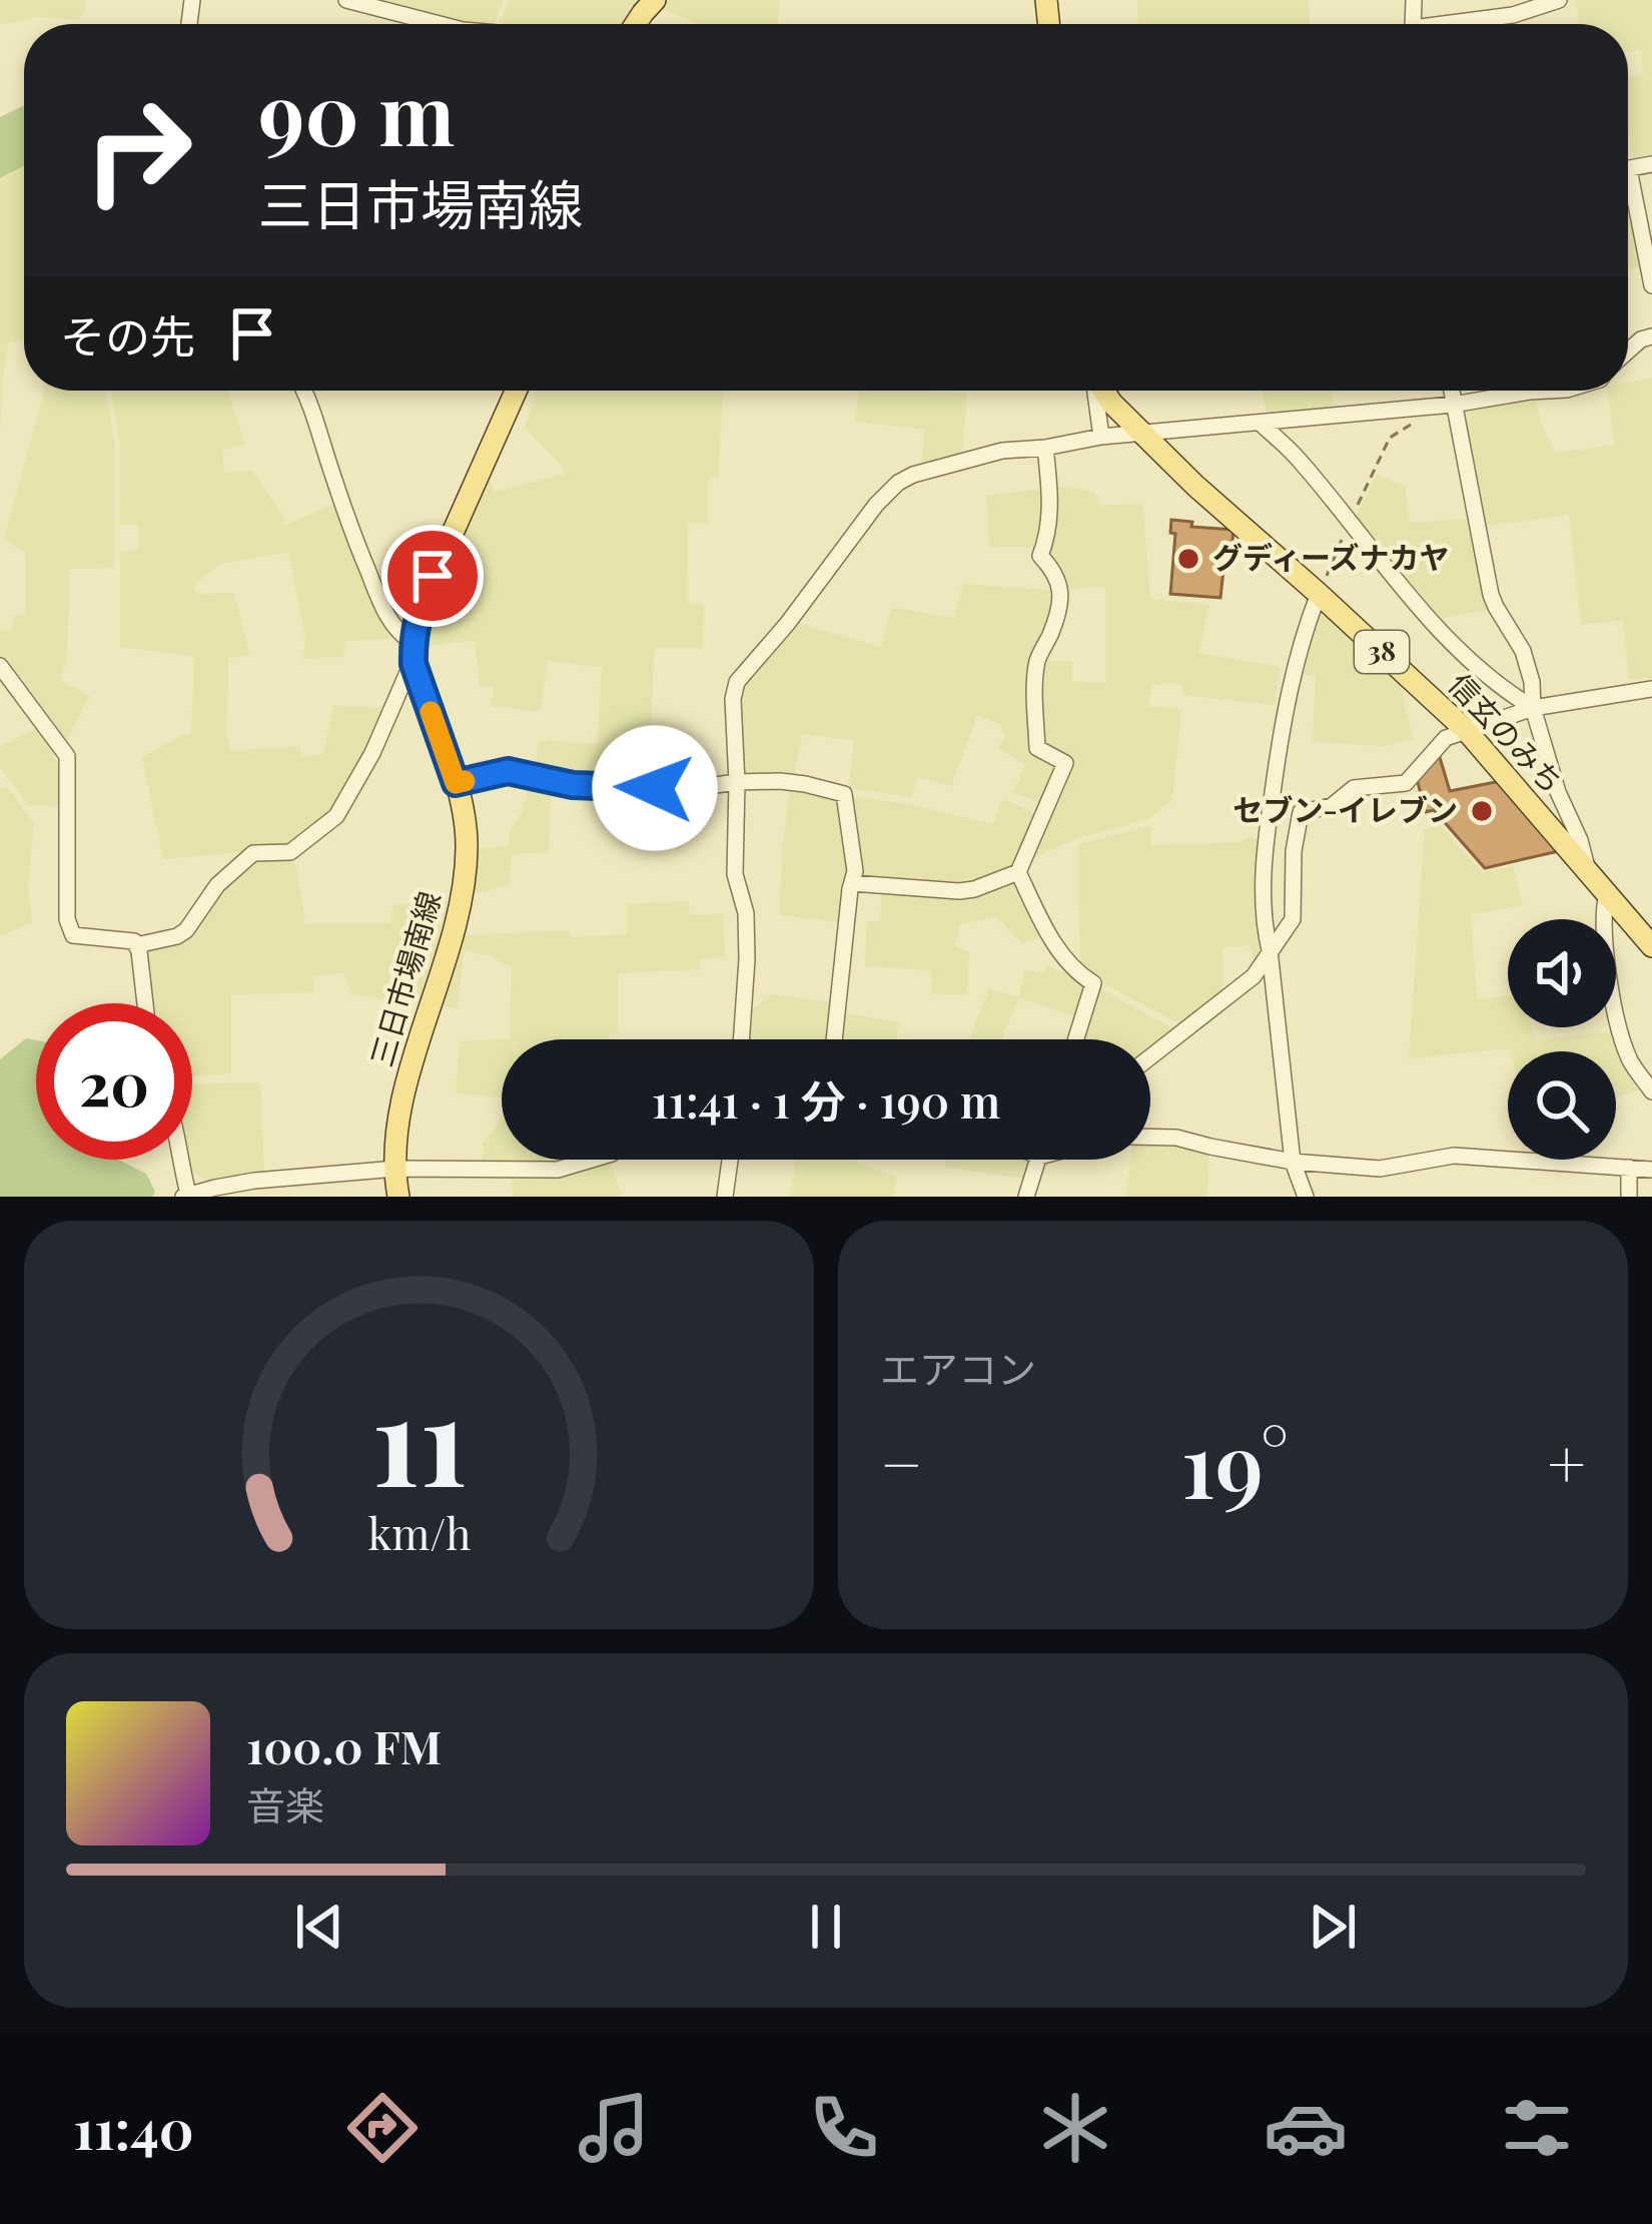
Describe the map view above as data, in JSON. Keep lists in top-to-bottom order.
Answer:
{
  "streets": {
    "main road": ["38", "信玄のみち", "三日市場南線"]
  },
  "places": ["グディーズナカヤ", "セブン-イレブン"],
  "page": {
    "turn": ["90 m", "三日市場南線"],
    "then": "その先",
    "limit": "20",
    "trip": "11:41 · 1 分 · 190 m",
    "tile": "エアコン",
    "heat": ["−", "19°", "+"],
    "song": ["100.0 FM", "音楽"],
    "tabs": "11:40",
    "gauge": ["11", "km/h"]
  }
}
